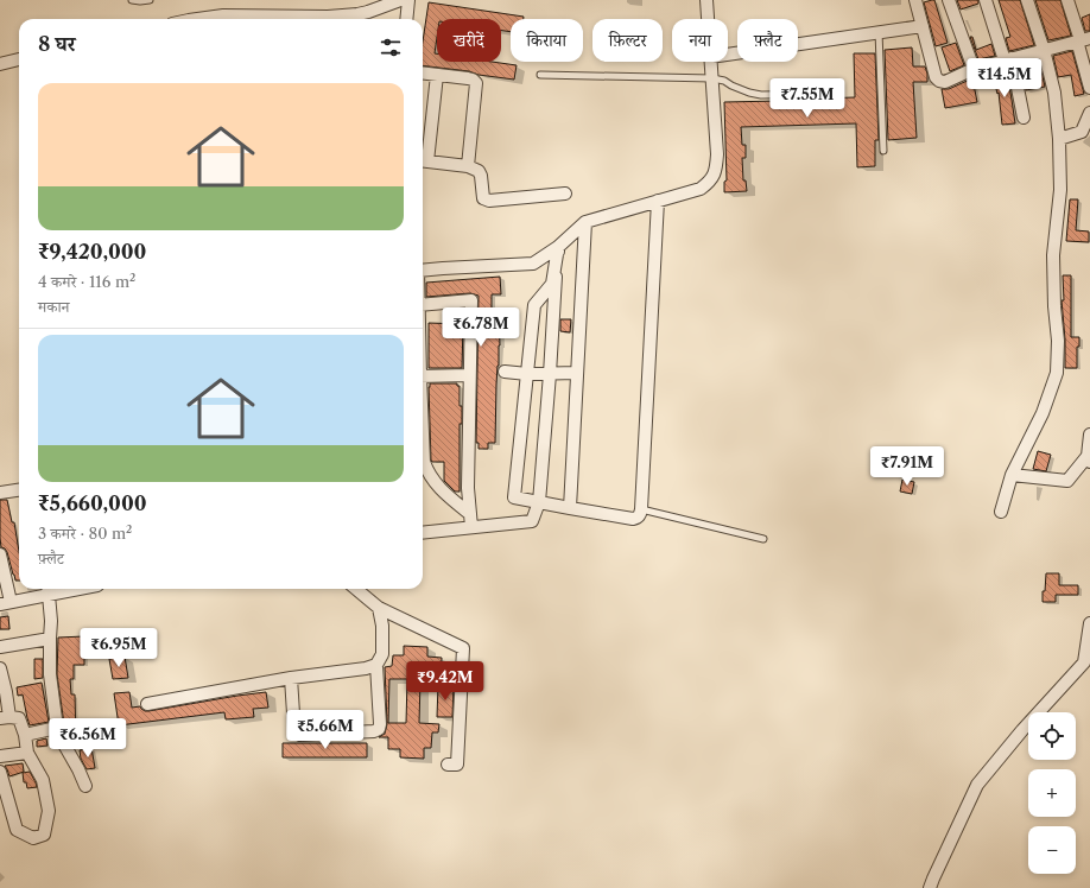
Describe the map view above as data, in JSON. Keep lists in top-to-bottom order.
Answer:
{
  "page": {
    "chip": [
      "खरीदें",
      "किराया",
      "फ़िल्टर",
      "नया",
      "फ़्लैट"
    ],
    "heading": "8 घर",
    "price": [
      "₹14.5M",
      "₹7.55M",
      "₹6.78M",
      "₹7.91M",
      "₹6.95M",
      "₹9.42M",
      "₹5.66M",
      "₹6.56M"
    ],
    "list": [
      {
        "name": "₹9,420,000",
        "note": "4 कमरे · 116 m² · मकान"
      },
      {
        "name": "₹5,660,000",
        "note": "3 कमरे · 80 m² · फ़्लैट"
      }
    ],
    "map_buttons": ["+", "−"]
  }
}
